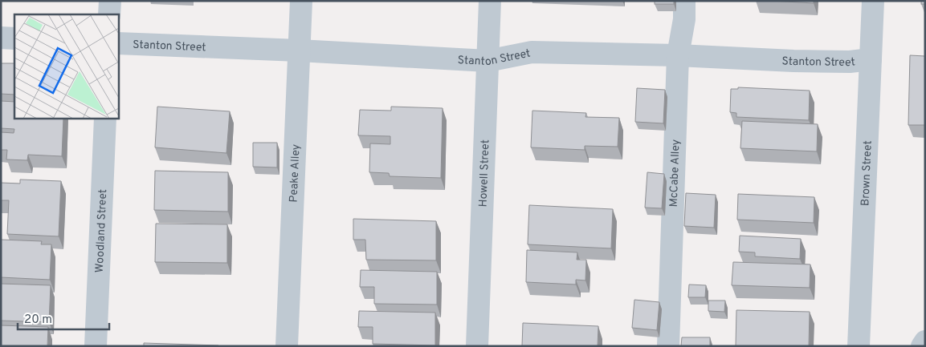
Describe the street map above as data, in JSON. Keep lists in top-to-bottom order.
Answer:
{
  "streets": {
    "street": [
      "Stanton Street",
      "Peake Alley",
      "McCabe Alley",
      "Howell Street",
      "Brown Street",
      "Woodland Street"
    ]
  },
  "crossings": [
    ["Stanton Street", "Peake Alley"],
    ["Stanton Street", "McCabe Alley"],
    ["Stanton Street", "Howell Street"],
    ["Stanton Street", "Brown Street"]
  ],
  "scale_bar": "20 m"
}
